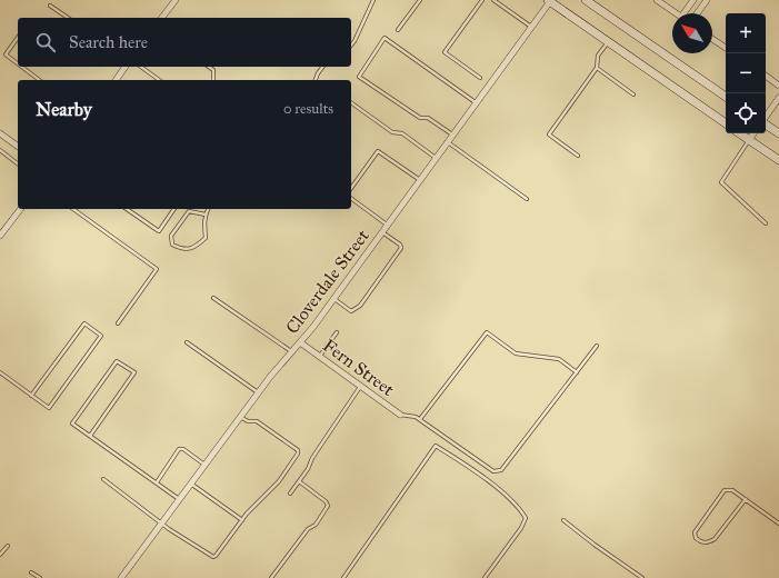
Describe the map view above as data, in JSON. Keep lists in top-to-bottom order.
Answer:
{
  "streets": {
    "street": ["Cloverdale Street", "Fern Street"]
  },
  "crossings": [
    ["Cloverdale Street", "Fern Street"]
  ],
  "north": "top left",
  "page": {
    "map_buttons": ["+", "−"],
    "search": "Search here",
    "heading": ["Nearby", "0 results"]
  }
}
